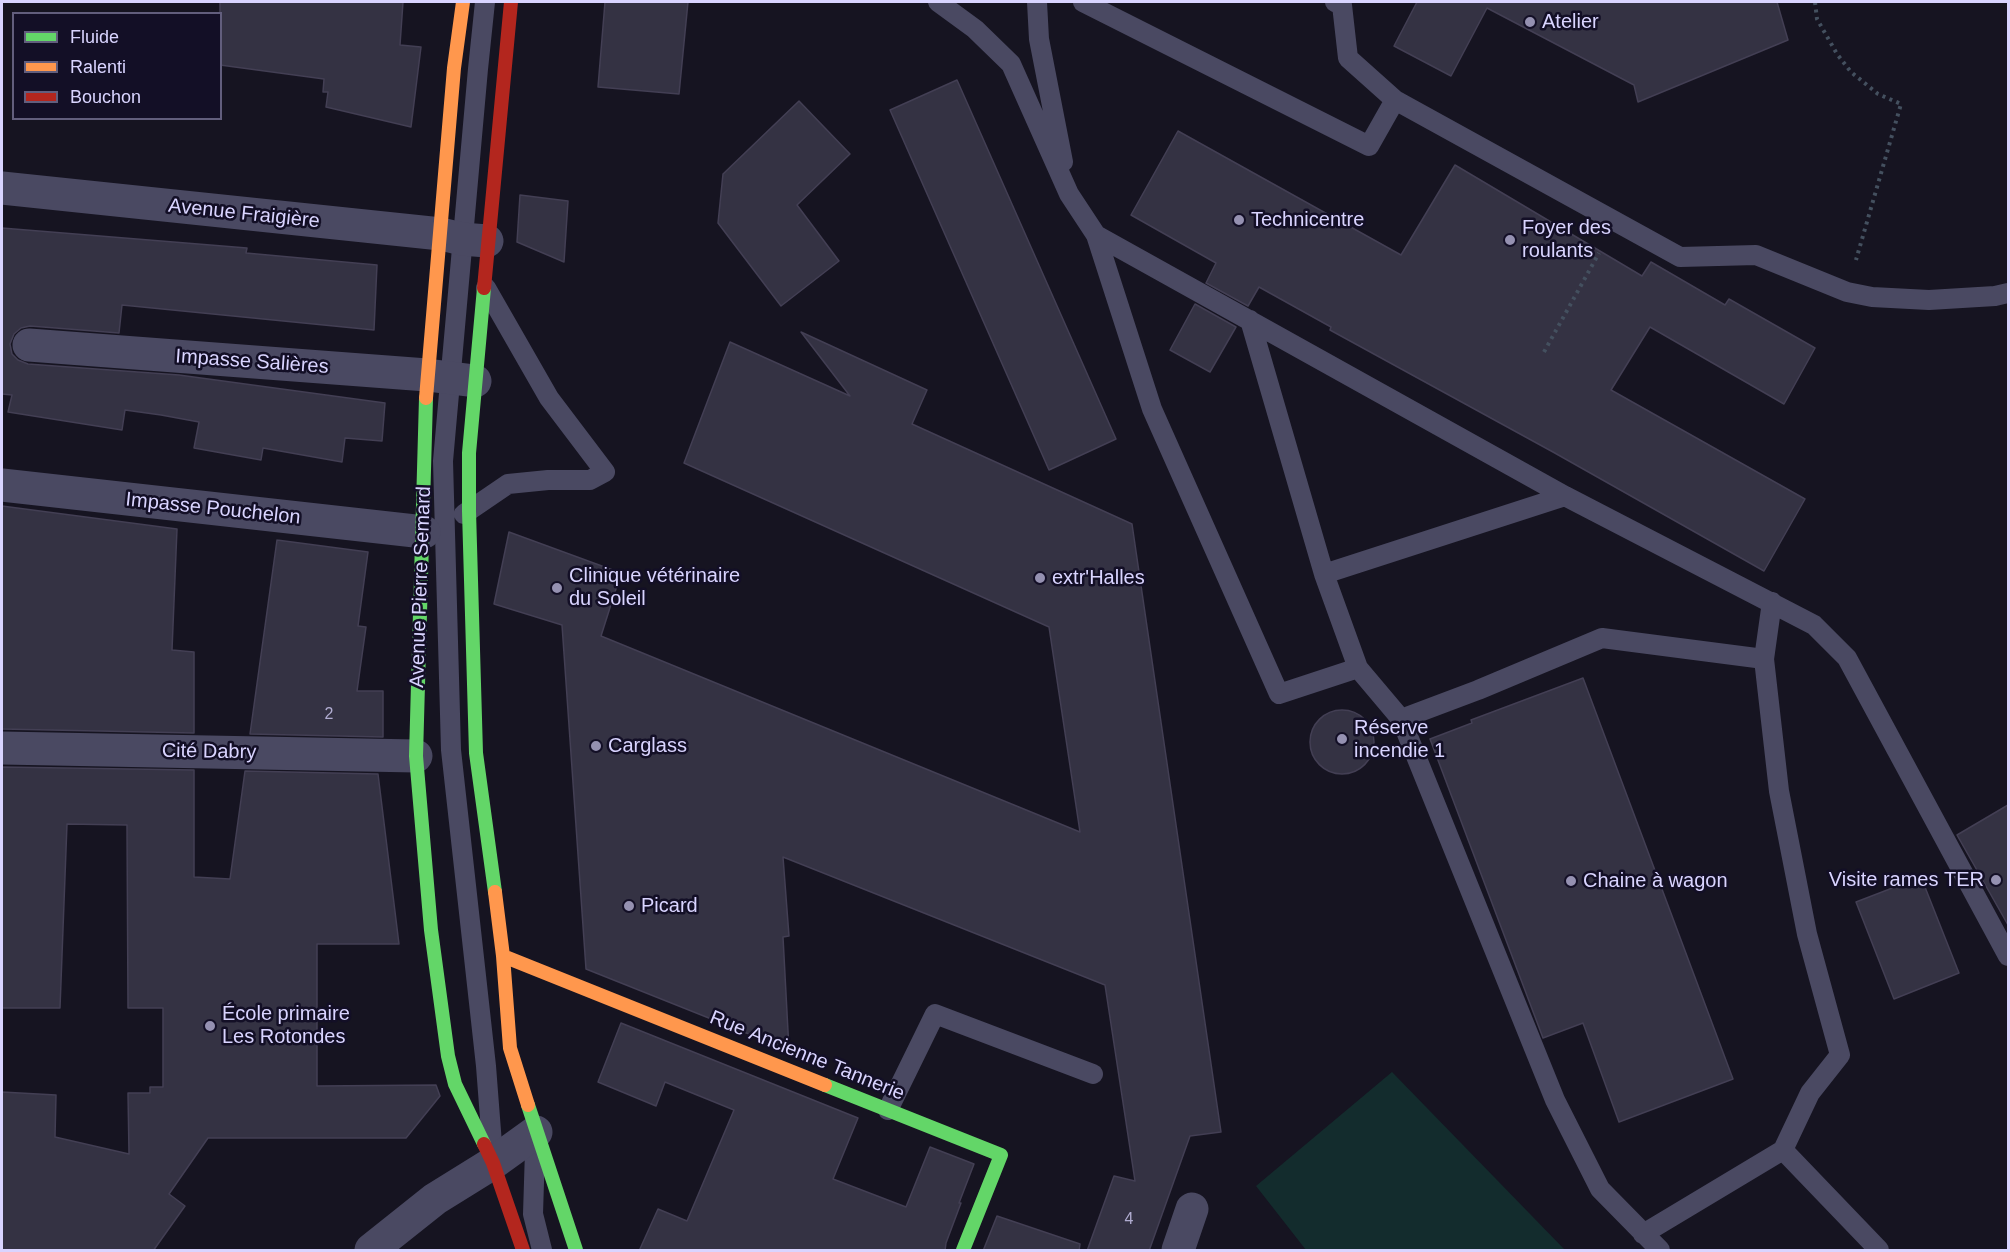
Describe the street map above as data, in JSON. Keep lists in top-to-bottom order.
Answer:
{
  "streets": {
    "main road": ["Avenue Pierre Semard", "Rue Ancienne Tannerie"],
    "street": [
      "Avenue Fraigière",
      "Impasse Salières",
      "Impasse Pouchelon",
      "Cité Dabry"
    ]
  },
  "crossings": [
    ["Avenue Fraigière", "Avenue Pierre Semard"],
    ["Impasse Salières", "Avenue Pierre Semard"],
    ["Impasse Pouchelon", "Avenue Pierre Semard"],
    ["Avenue Pierre Semard", "Cité Dabry"],
    ["Avenue Pierre Semard", "Rue Ancienne Tannerie"]
  ],
  "places": [
    "Atelier",
    "Technicentre",
    "Foyer des roulants",
    "extr'Halles",
    "Clinique vétérinaire du Soleil",
    "Réserve incendie 1",
    "Carglass",
    "Visite rames TER",
    "Chaine à wagon",
    "Picard",
    "École primaire Les Rotondes"
  ],
  "house_numbers": ["2", "4"],
  "legend": ["Fluide", "Ralenti", "Bouchon"]
}
